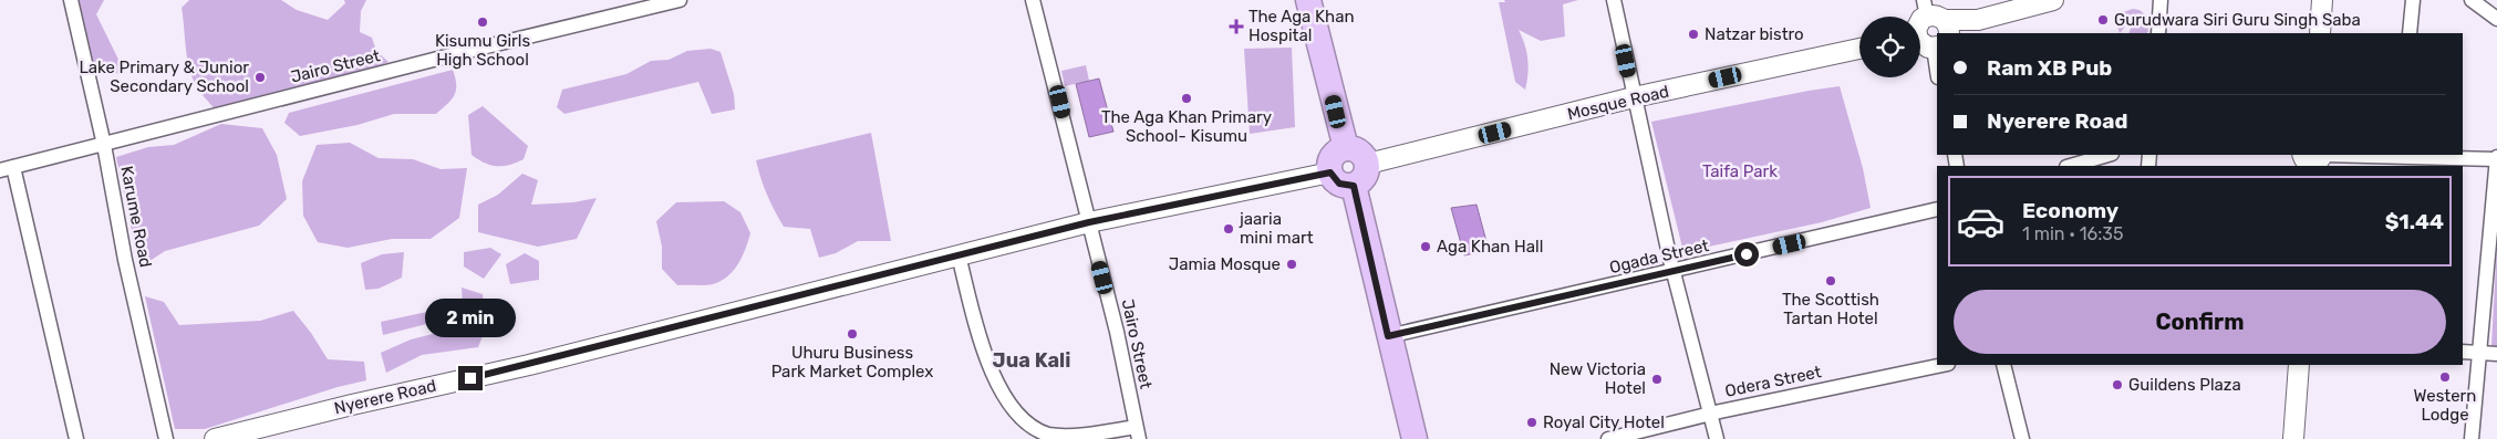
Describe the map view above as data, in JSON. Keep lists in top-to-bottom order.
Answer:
{
  "streets": {
    "main road": ["Mosque Road", "Nyerere Road"],
    "street": [
      "Jairo Street",
      "Karume Road",
      "Ogada Street",
      "Odera Street"
    ]
  },
  "crossings": [
    ["Jairo Street", "Karume Road"],
    ["Jairo Street", "Nyerere Road"],
    ["Mosque Road", "Nyerere Road"]
  ],
  "districts": ["Jua Kali"],
  "parks": ["Taifa Park"],
  "places": {
    "other": [
      "Gurudwara Siri Guru Singh Saba",
      "Kisumu Girls High School",
      "Natzar bistro",
      "Lake Primary & Junior Secondary School",
      "The Aga Khan Primary School- Kisumu",
      "jaaria mini mart",
      "Aga Khan Hall",
      "Jamia Mosque",
      "The Scottish Tartan Hotel",
      "Uhuru Business Park Market Complex",
      "Western Lodge",
      "New Victoria Hotel",
      "Guildens Plaza",
      "Royal City Hotel"
    ],
    "health": ["The Aga Khan Hospital"]
  },
  "page": {
    "banner": ["Ram XB Pub", "Nyerere Road"],
    "list": [
      {
        "name": "Economy",
        "note": "1 min · 16:35",
        "value": "$1.44"
      }
    ],
    "buttons": "Confirm",
    "bubble": "2 min"
  }
}
